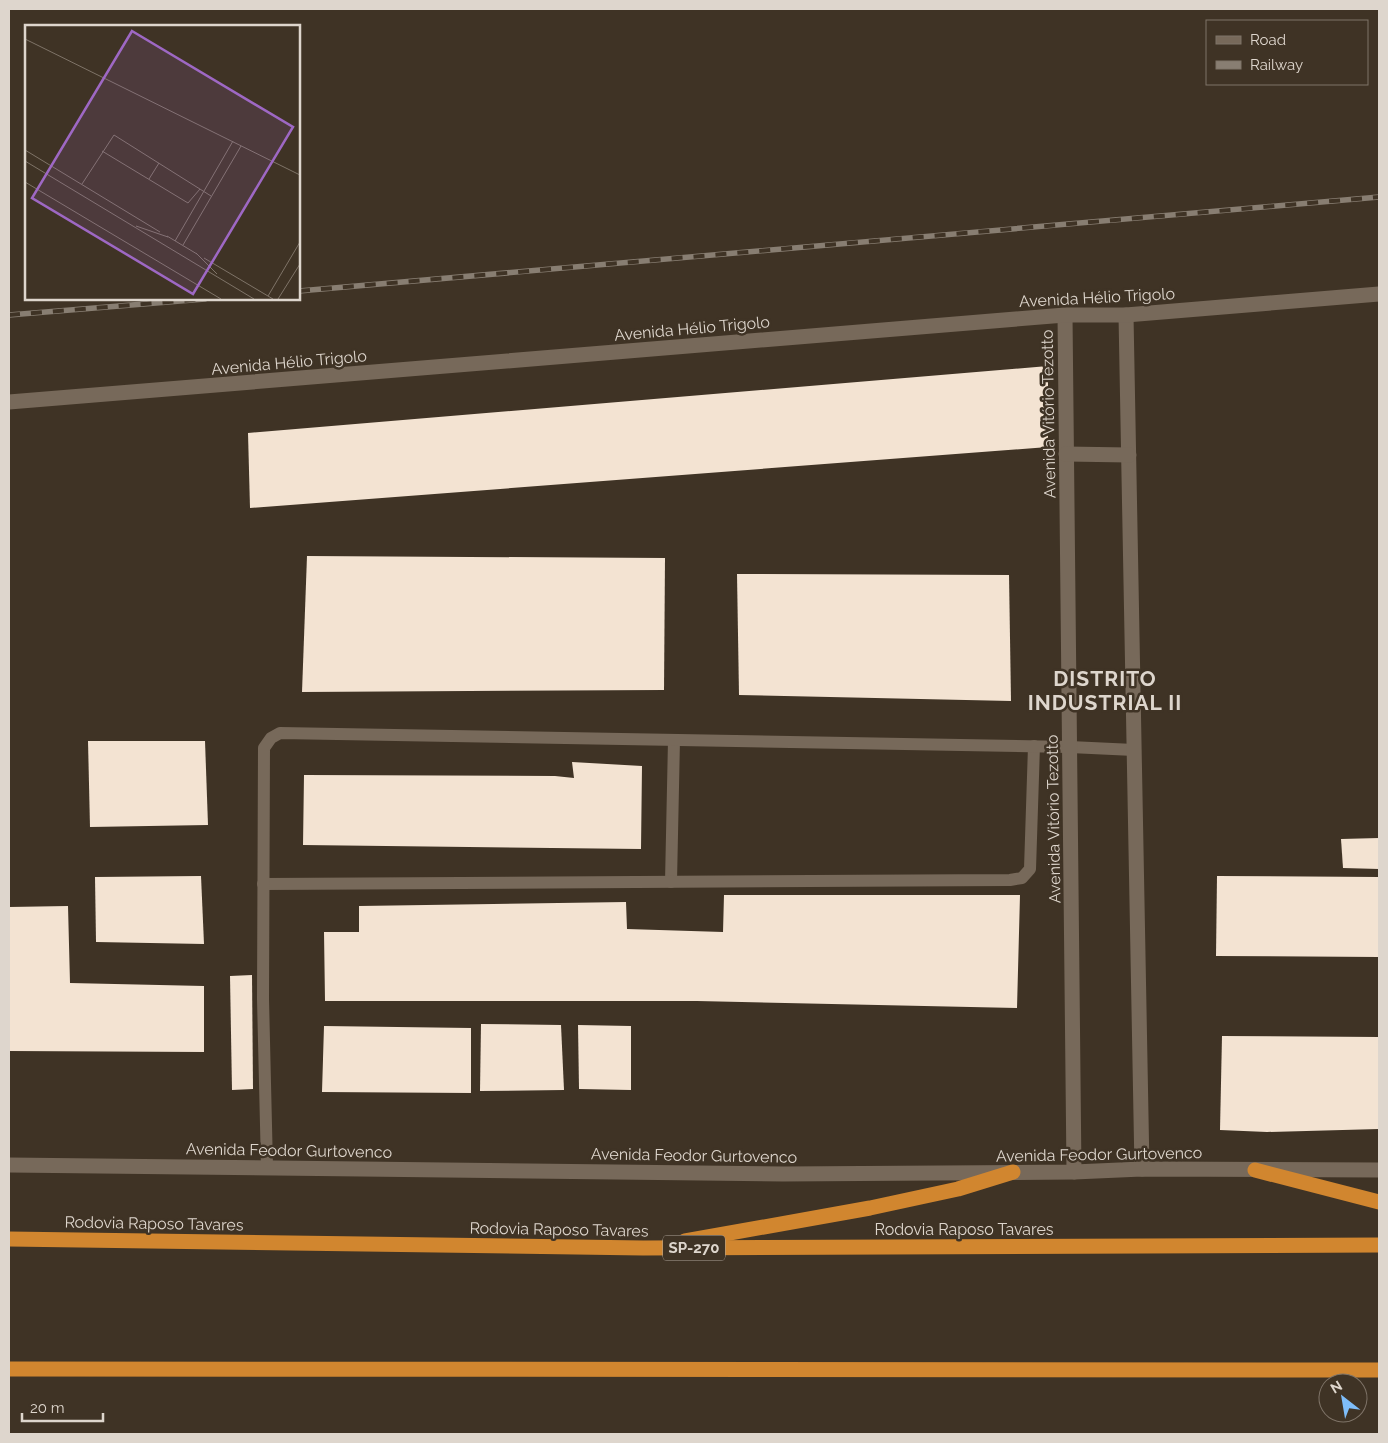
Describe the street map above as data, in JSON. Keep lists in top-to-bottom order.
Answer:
{
  "streets": {
    "highway": ["Rodovia Raposo Tavares", "SP-270"],
    "street": ["Avenida Hélio Trigolo", "Avenida Vitório Tezotto", "Avenida Feodor Gurtovenco"]
  },
  "crossings": [
    ["Avenida Hélio Trigolo", "Avenida Vitório Tezotto"],
    ["Avenida Vitório Tezotto", "Avenida Feodor Gurtovenco"]
  ],
  "districts": ["DISTRITO INDUSTRIAL II"],
  "legend": ["Road", "Railway"],
  "scale_bar": "20 m",
  "north": "top left"
}
